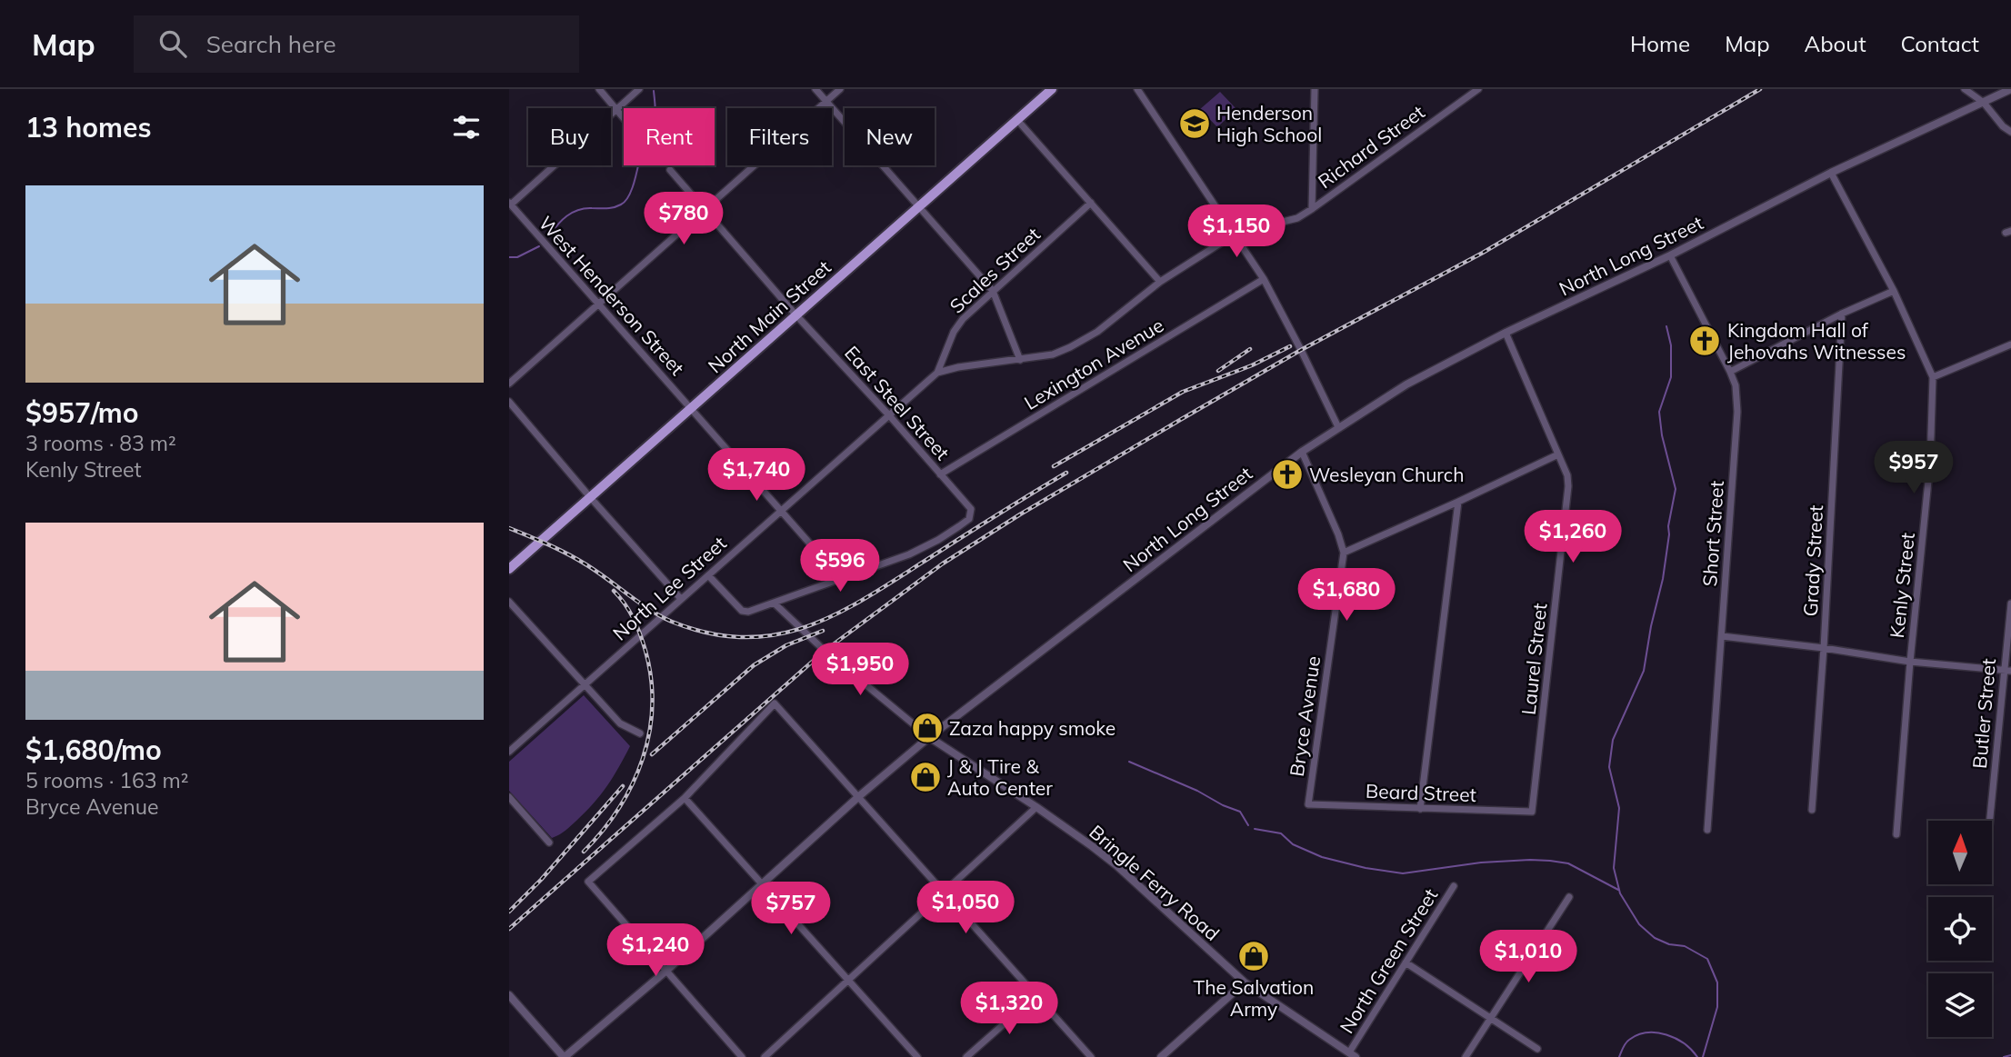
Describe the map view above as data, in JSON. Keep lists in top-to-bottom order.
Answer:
{
  "streets": {
    "main road": ["North Main Street"],
    "street": [
      "Richard Street",
      "North Long Street",
      "Scales Street",
      "West Henderson Street",
      "Lexington Avenue",
      "East Steel Street",
      "Short Street",
      "Grady Street",
      "Kenly Street",
      "North Lee Street",
      "Laurel Street",
      "Butler Street",
      "Bryce Avenue",
      "Beard Street",
      "Bringle Ferry Road",
      "North Green Street"
    ]
  },
  "crossings": [
    ["Richard Street", "Scales Street"],
    ["Richard Street", "North Lee Street"],
    ["North Long Street", "Short Street"],
    ["North Long Street", "Kenly Street"],
    ["North Long Street", "Laurel Street"],
    ["North Long Street", "Bryce Avenue"],
    ["North Long Street", "Bringle Ferry Road"],
    ["Scales Street", "North Lee Street"],
    ["West Henderson Street", "North Main Street"],
    ["West Henderson Street", "East Steel Street"],
    ["West Henderson Street", "North Lee Street"],
    ["North Main Street", "East Steel Street"],
    ["Lexington Avenue", "East Steel Street"],
    ["East Steel Street", "North Lee Street"],
    ["Laurel Street", "Beard Street"],
    ["Bryce Avenue", "Beard Street"],
    ["Bringle Ferry Road", "North Green Street"]
  ],
  "places": {
    "school or university": ["Henderson High School"],
    "church": ["Kingdom Hall of Jehovahs Witnesses", "Wesleyan Church"],
    "shop": ["Zaza happy smoke", "J & J Tire & Auto Center", "The Salvation Army"]
  },
  "north": "top",
  "page": {
    "header": "Map",
    "search": "Search here",
    "nav": [
      "Home",
      "Map",
      "About",
      "Contact"
    ],
    "heading": "13 homes",
    "chip": [
      "Buy",
      "Rent",
      "Filters",
      "New"
    ],
    "list": [
      {
        "name": "$957/mo",
        "note": "3 rooms · 83 m² · Kenly Street"
      },
      {
        "name": "$1,680/mo",
        "note": "5 rooms · 163 m² · Bryce Avenue"
      }
    ],
    "price": [
      "$780",
      "$1,150",
      "$957",
      "$1,740",
      "$1,260",
      "$596",
      "$1,680",
      "$1,950",
      "$1,050",
      "$757",
      "$1,240",
      "$1,010",
      "$1,320"
    ]
  }
}
